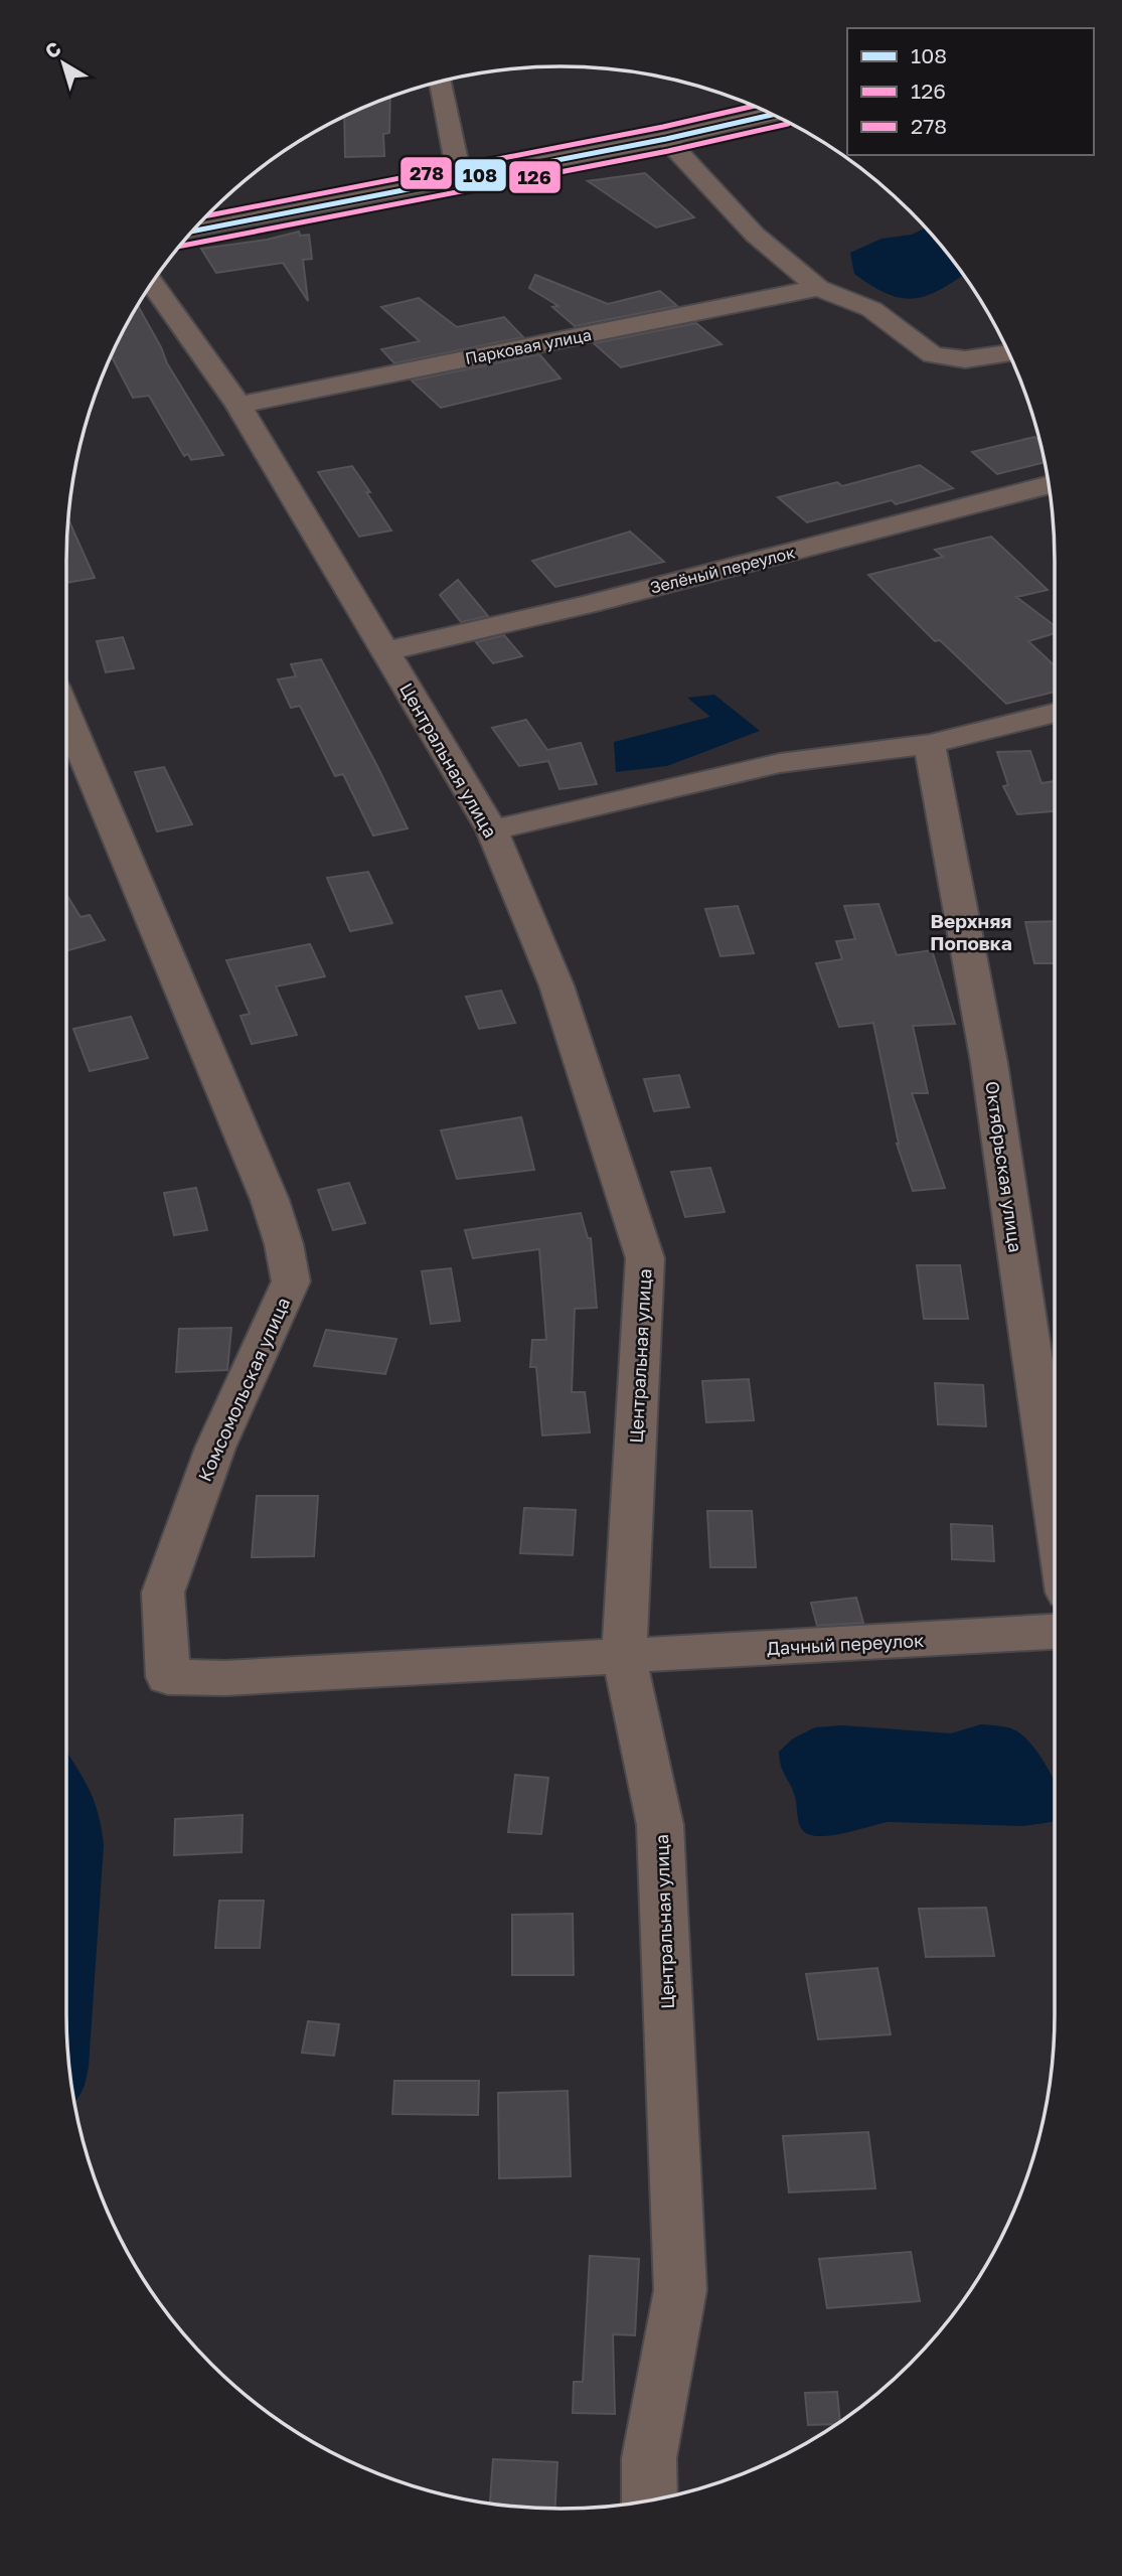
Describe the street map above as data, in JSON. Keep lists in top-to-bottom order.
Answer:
{
  "streets": {
    "street": [
      "Парковая улица",
      "Зелёный переулок",
      "Центральная улица",
      "Октябрьская улица",
      "Комсомольская улица",
      "Дачный переулок"
    ]
  },
  "crossings": [
    ["Парковая улица", "Центральная улица"],
    ["Зелёный переулок", "Центральная улица"],
    ["Центральная улица", "Комсомольская улица"],
    ["Центральная улица", "Дачный переулок"],
    ["Комсомольская улица", "Дачный переулок"]
  ],
  "districts": ["Верхняя Поповка"],
  "lines": ["transit line 278", "transit line 108", "transit line 126"],
  "legend": ["108", "126", "278"],
  "north": "top left"
}
